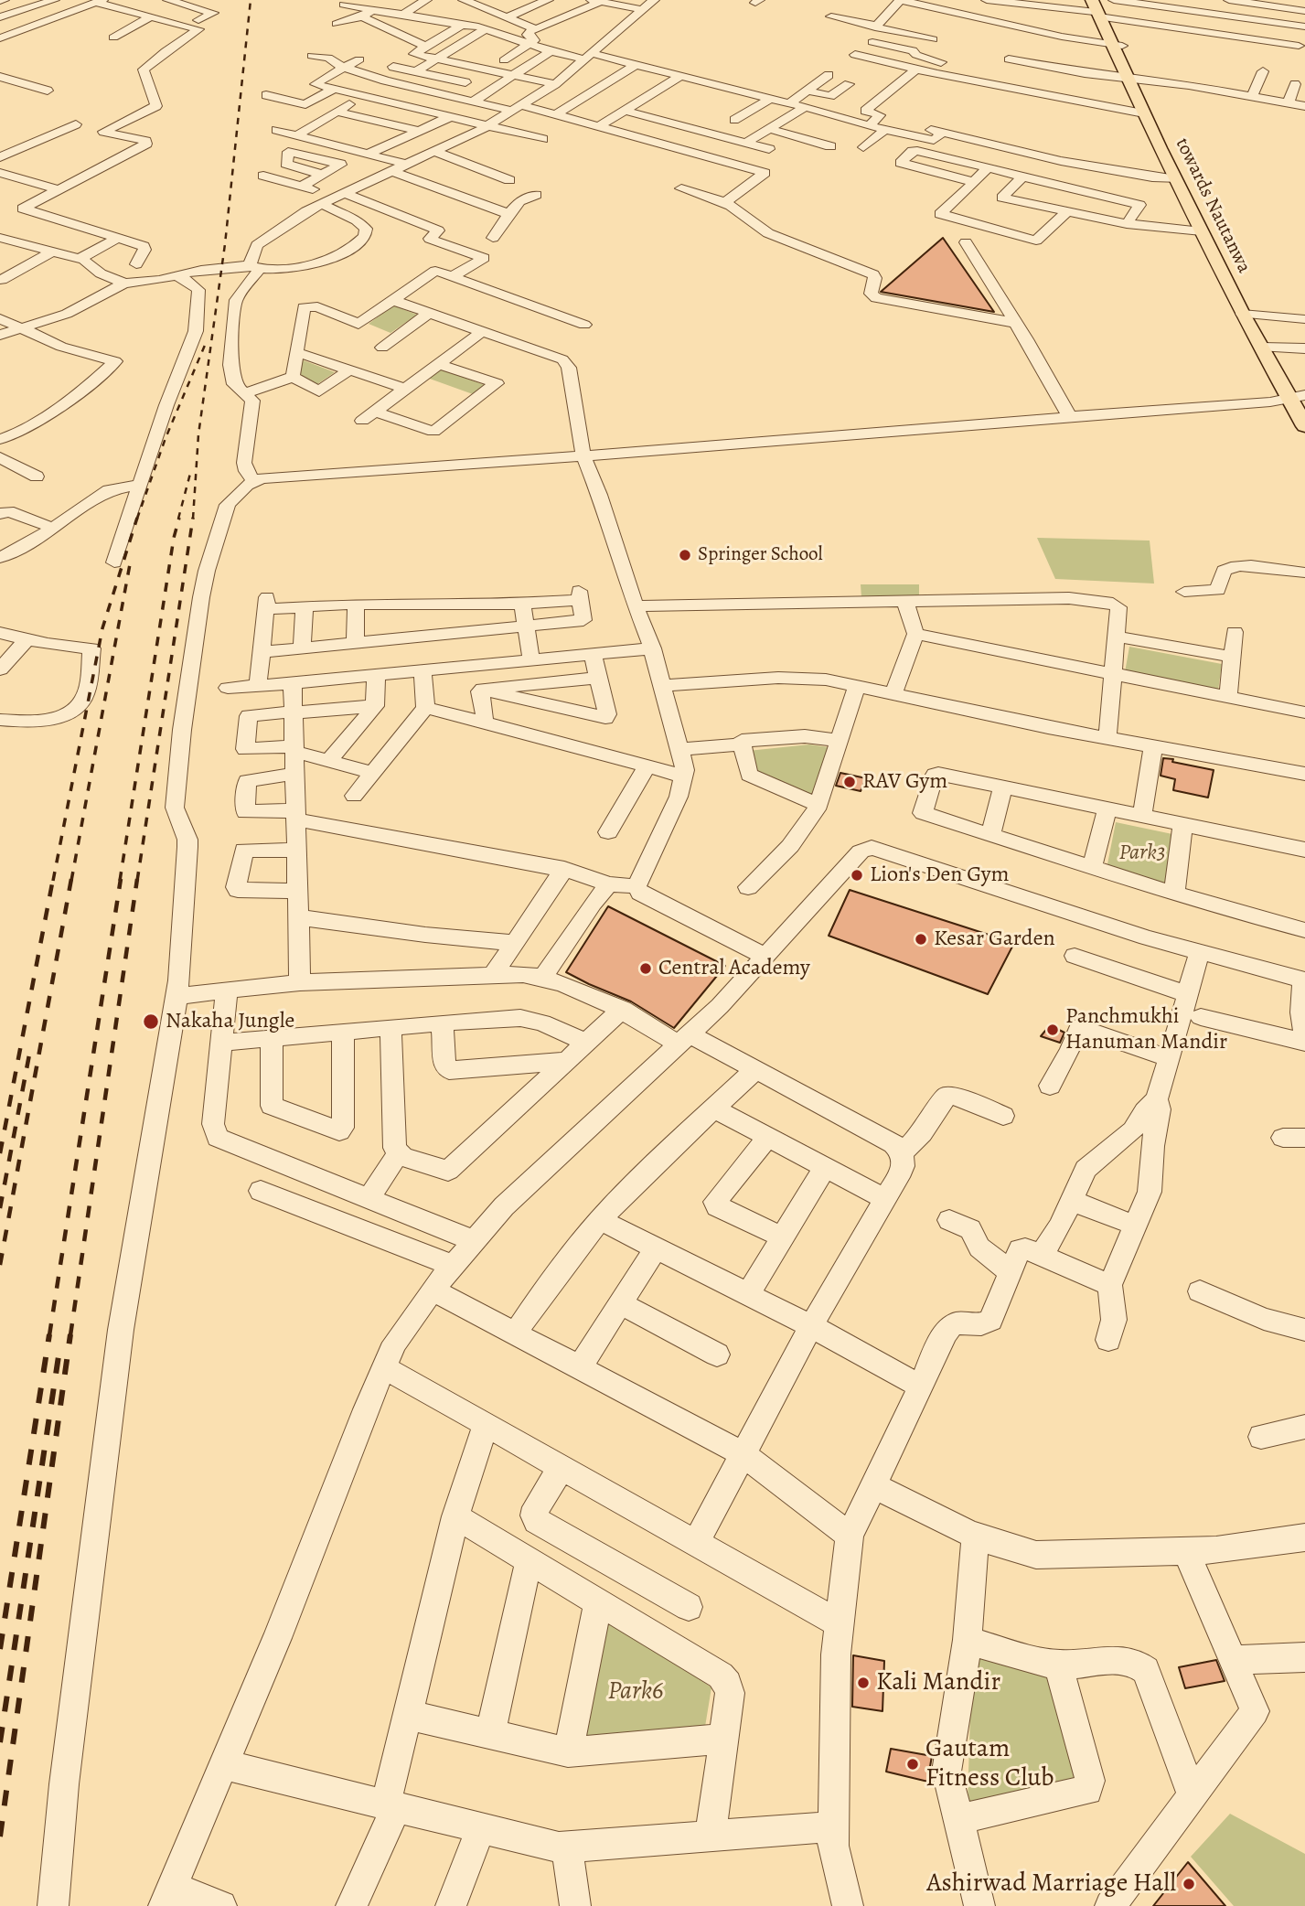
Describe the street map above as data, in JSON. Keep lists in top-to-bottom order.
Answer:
{
  "streets": {
    "main road": ["towards Nautanwa"]
  },
  "parks": ["Park3", "Park6"],
  "places": [
    "Springer School",
    "RAV Gym",
    "Lion's Den Gym",
    "Kesar Garden",
    "Central Academy",
    "Nakaha Jungle",
    "Panchmukhi Hanuman Mandir",
    "Kali Mandir",
    "Gautam Fitness Club",
    "Ashirwad Marriage Hall"
  ]
}
